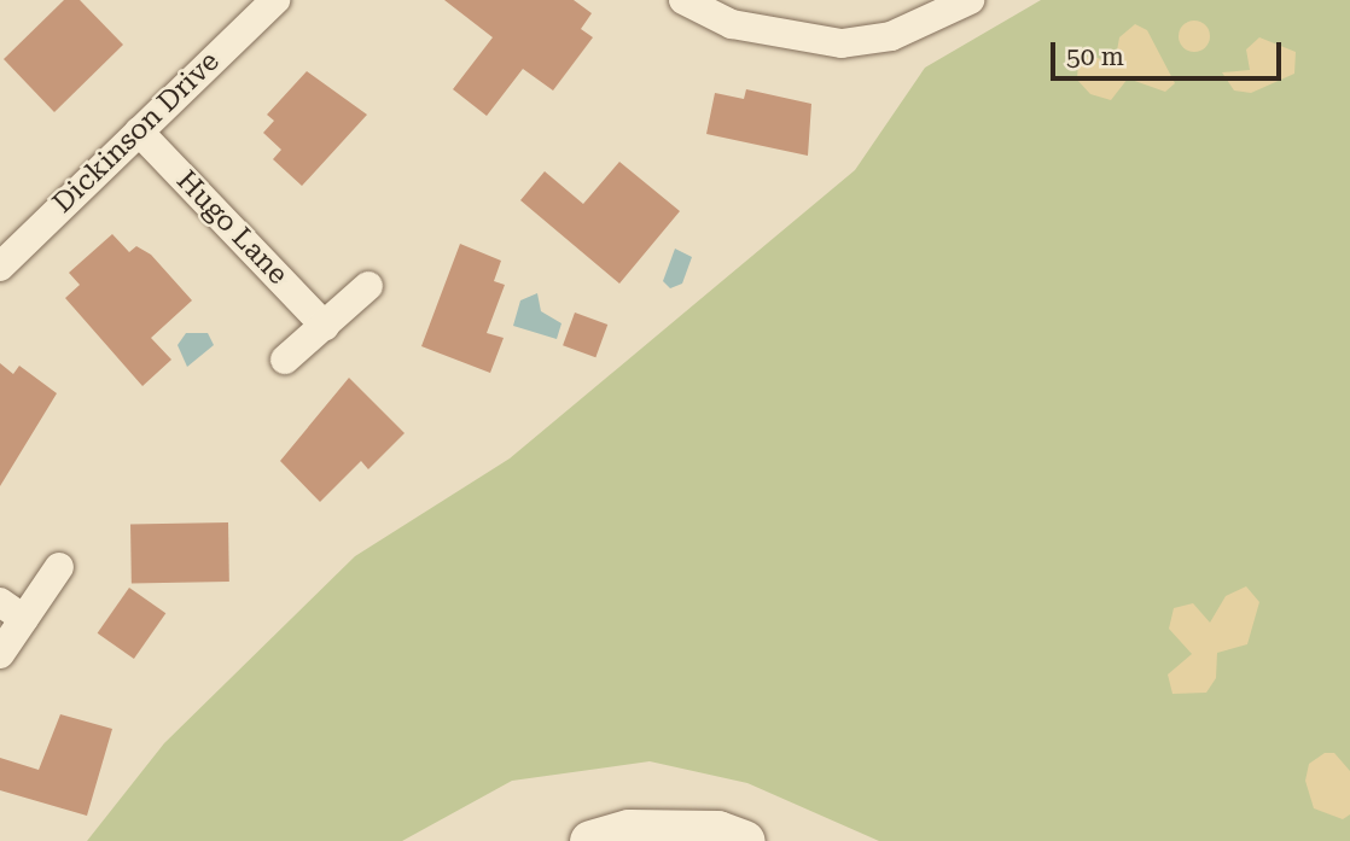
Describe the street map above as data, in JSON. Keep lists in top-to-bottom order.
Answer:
{
  "streets": {
    "street": ["Dickinson Drive", "Hugo Lane"]
  },
  "crossings": [
    ["Dickinson Drive", "Hugo Lane"]
  ],
  "scale_bar": "50 m"
}
